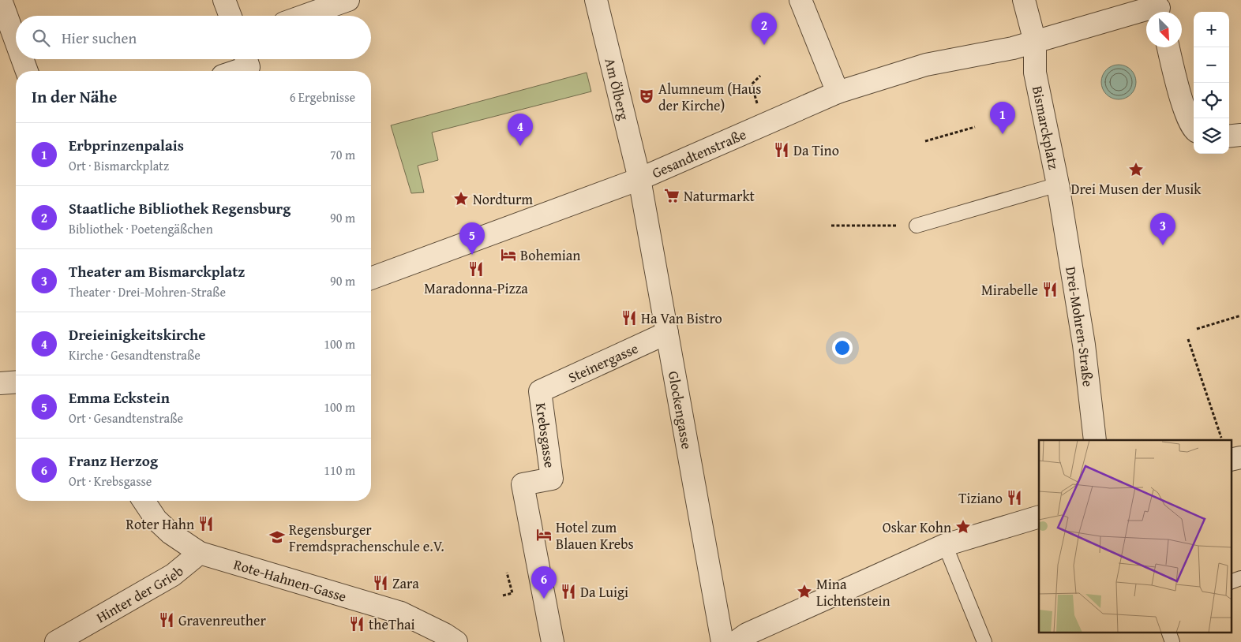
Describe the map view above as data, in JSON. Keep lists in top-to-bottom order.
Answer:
{
  "streets": {
    "street": [
      "Am Ölberg",
      "Bismarckplatz",
      "Gesandtenstraße",
      "Drei-Mohren-Straße",
      "Steinergasse",
      "Glockengasse",
      "Krebsgasse",
      "Rote-Hahnen-Gasse",
      "Hinter der Grieb"
    ]
  },
  "crossings": [
    ["Am Ölberg", "Gesandtenstraße"],
    ["Am Ölberg", "Glockengasse"],
    ["Bismarckplatz", "Gesandtenstraße"],
    ["Bismarckplatz", "Drei-Mohren-Straße"],
    ["Gesandtenstraße", "Glockengasse"],
    ["Steinergasse", "Glockengasse"],
    ["Steinergasse", "Krebsgasse"],
    ["Rote-Hahnen-Gasse", "Hinter der Grieb"]
  ],
  "places": {
    "theatre": ["Alumneum (Haus der Kirche)"],
    "restaurant": [
      "Da Tino",
      "Maradonna-Pizza",
      "Mirabelle",
      "Ha Van Bistro",
      "Tiziano",
      "Roter Hahn",
      "Zara",
      "Da Luigi",
      "Gravenreuther",
      "theThai"
    ],
    "place": [
      "Drei Musen der Musik",
      "Nordturm",
      "Oskar Kohn",
      "Mina Lichtenstein"
    ],
    "supermarket": ["Naturmarkt"],
    "hotel": ["Bohemian", "Hotel zum Blauen Krebs"],
    "school or university": ["Regensburger Fremdsprachenschule e.V."]
  },
  "north": "bottom right",
  "page": {
    "map_buttons": ["+", "−"],
    "pins": [
      "2",
      "1",
      "4",
      "3",
      "5",
      "6"
    ],
    "search": "Hier suchen",
    "heading": ["In der Nähe", "6 Ergebnisse"],
    "list": [
      {
        "mark": "1",
        "name": "Erbprinzenpalais",
        "note": "Ort · Bismarckplatz",
        "value": "70 m"
      },
      {
        "mark": "2",
        "name": "Staatliche Bibliothek Regensburg",
        "note": "Bibliothek · Poetengäßchen",
        "value": "90 m"
      },
      {
        "mark": "3",
        "name": "Theater am Bismarckplatz",
        "note": "Theater · Drei-Mohren-Straße",
        "value": "90 m"
      },
      {
        "mark": "4",
        "name": "Dreieinigkeitskirche",
        "note": "Kirche · Gesandtenstraße",
        "value": "100 m"
      },
      {
        "mark": "5",
        "name": "Emma Eckstein",
        "note": "Ort · Gesandtenstraße",
        "value": "100 m"
      },
      {
        "mark": "6",
        "name": "Franz Herzog",
        "note": "Ort · Krebsgasse",
        "value": "110 m"
      }
    ]
  }
}
